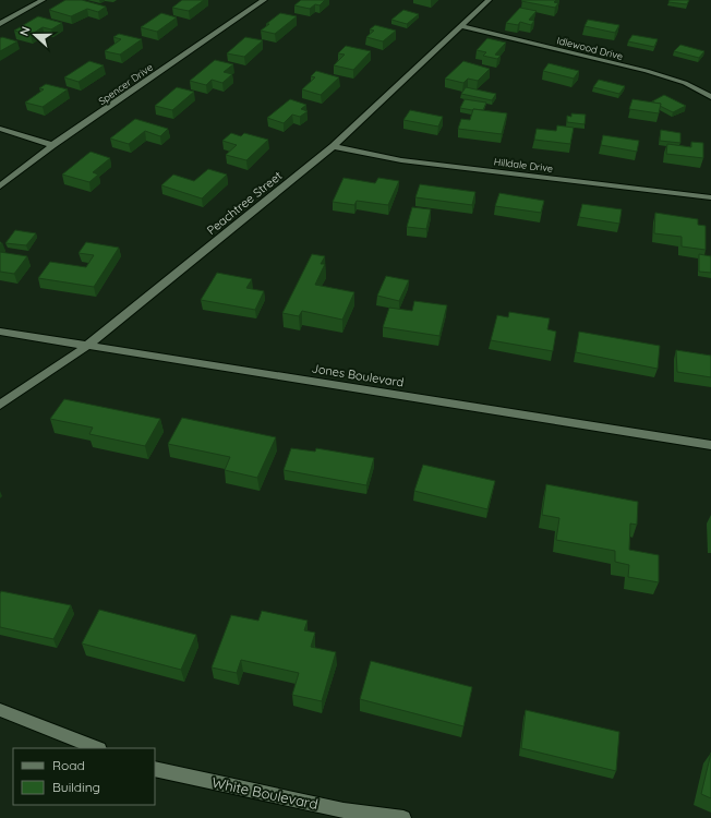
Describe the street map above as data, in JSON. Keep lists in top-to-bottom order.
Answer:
{
  "streets": {
    "street": [
      "Idlewood Drive",
      "Spencer Drive",
      "Hilldale Drive",
      "Peachtree Street",
      "Jones Boulevard",
      "White Boulevard"
    ]
  },
  "crossings": [
    ["Idlewood Drive", "Peachtree Street"],
    ["Hilldale Drive", "Peachtree Street"],
    ["Peachtree Street", "Jones Boulevard"]
  ],
  "legend": ["Road", "Building"],
  "north": "left"
}
